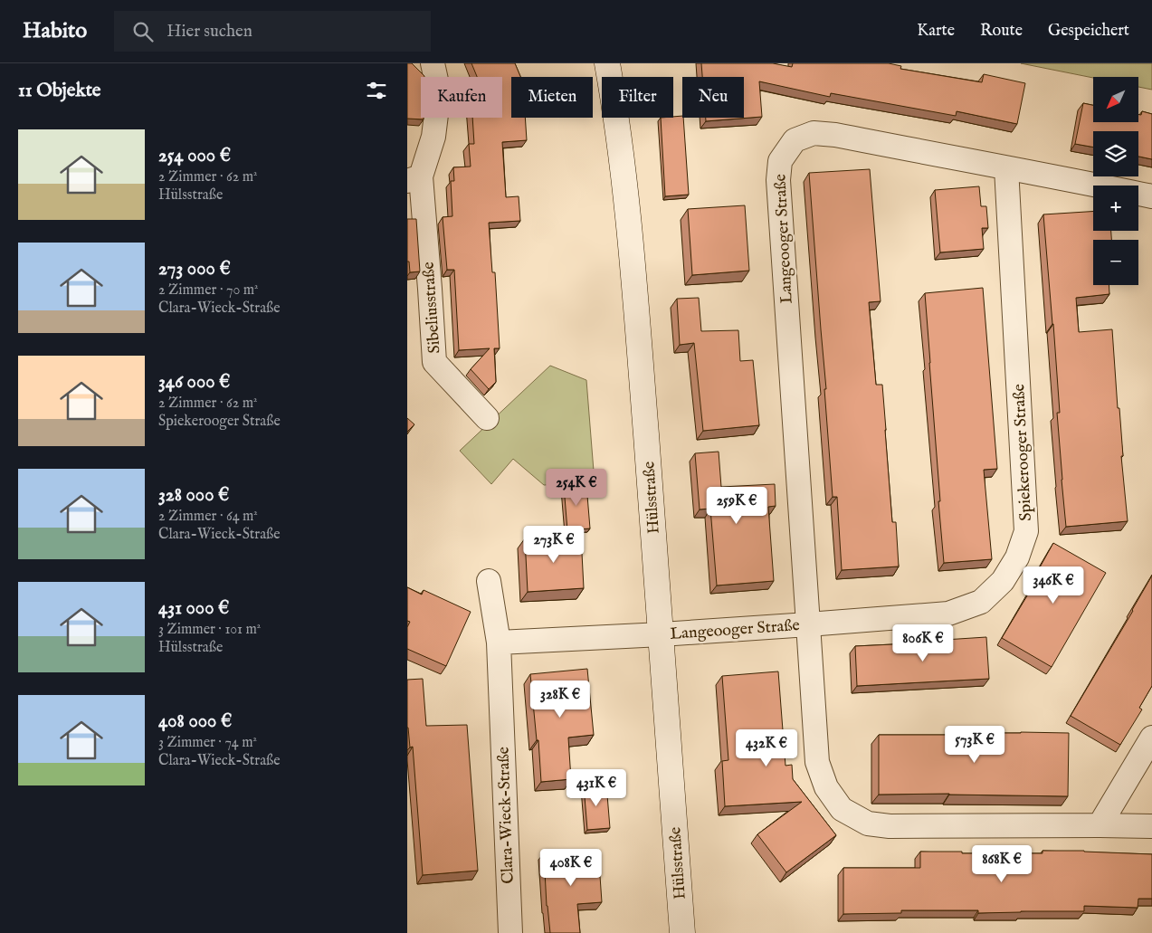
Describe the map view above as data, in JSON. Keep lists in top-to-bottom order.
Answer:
{
  "streets": {
    "street": [
      "Langeooger Straße",
      "Sibeliusstraße",
      "Spiekerooger Straße",
      "Hülsstraße",
      "Clara-Wieck-Straße"
    ]
  },
  "crossings": [
    ["Langeooger Straße", "Spiekerooger Straße"],
    ["Langeooger Straße", "Hülsstraße"]
  ],
  "north": "bottom left",
  "page": {
    "header": "Habito",
    "search": "Hier suchen",
    "nav": ["Karte", "Route", "Gespeichert"],
    "heading": "11 Objekte",
    "map_buttons": ["+", "−"],
    "chip": [
      "Kaufen",
      "Mieten",
      "Filter",
      "Neu"
    ],
    "list": [
      {
        "name": "254 000 €",
        "note": "2 Zimmer · 62 m² · Hülsstraße"
      },
      {
        "name": "273 000 €",
        "note": "2 Zimmer · 70 m² · Clara-Wieck-Straße"
      },
      {
        "name": "346 000 €",
        "note": "2 Zimmer · 62 m² · Spiekerooger Straße"
      },
      {
        "name": "328 000 €",
        "note": "2 Zimmer · 64 m² · Clara-Wieck-Straße"
      },
      {
        "name": "431 000 €",
        "note": "3 Zimmer · 101 m² · Hülsstraße"
      },
      {
        "name": "408 000 €",
        "note": "3 Zimmer · 74 m² · Clara-Wieck-Straße"
      }
    ],
    "price": [
      "254K €",
      "259K €",
      "273K €",
      "346K €",
      "806K €",
      "328K €",
      "573K €",
      "432K €",
      "431K €",
      "868K €",
      "408K €"
    ]
  }
}
